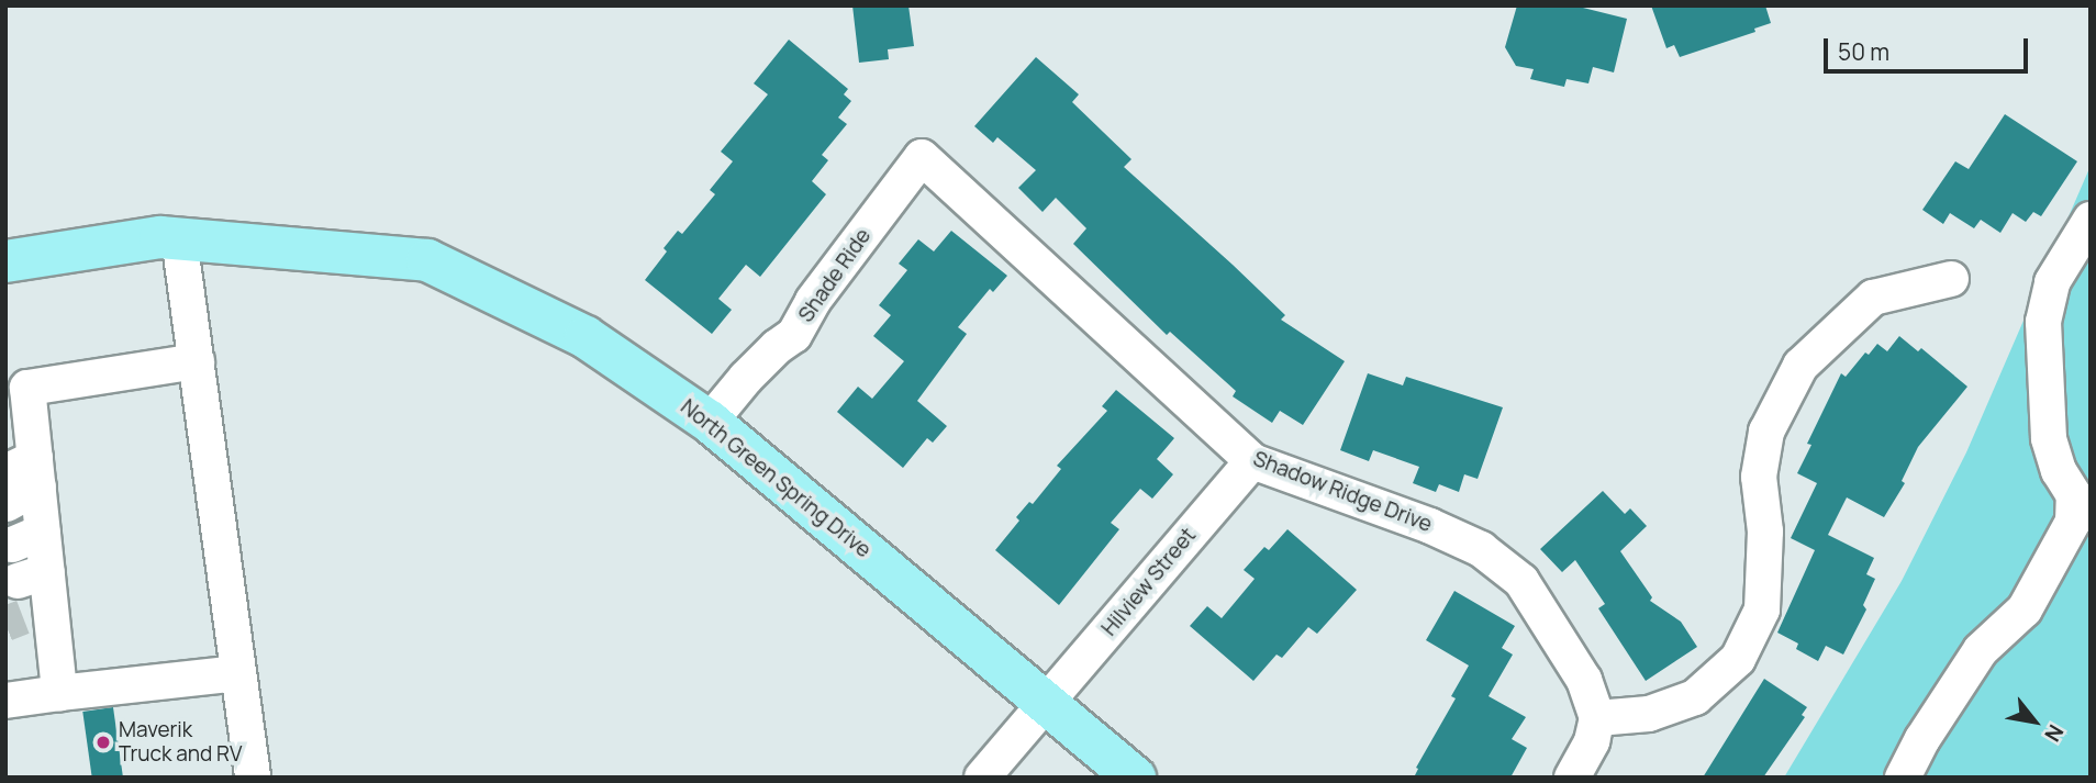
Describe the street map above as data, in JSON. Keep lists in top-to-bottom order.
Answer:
{
  "streets": {
    "main road": ["North Green Spring Drive"],
    "street": ["Shade Ride", "Shadow Ridge Drive", "Hilview Street"]
  },
  "crossings": [
    ["Shade Ride", "North Green Spring Drive"],
    ["Shade Ride", "Shadow Ridge Drive"],
    ["North Green Spring Drive", "Hilview Street"],
    ["Shadow Ridge Drive", "Hilview Street"]
  ],
  "places": ["Maverik Truck and RV"],
  "scale_bar": "50 m",
  "north": "bottom right"
}
